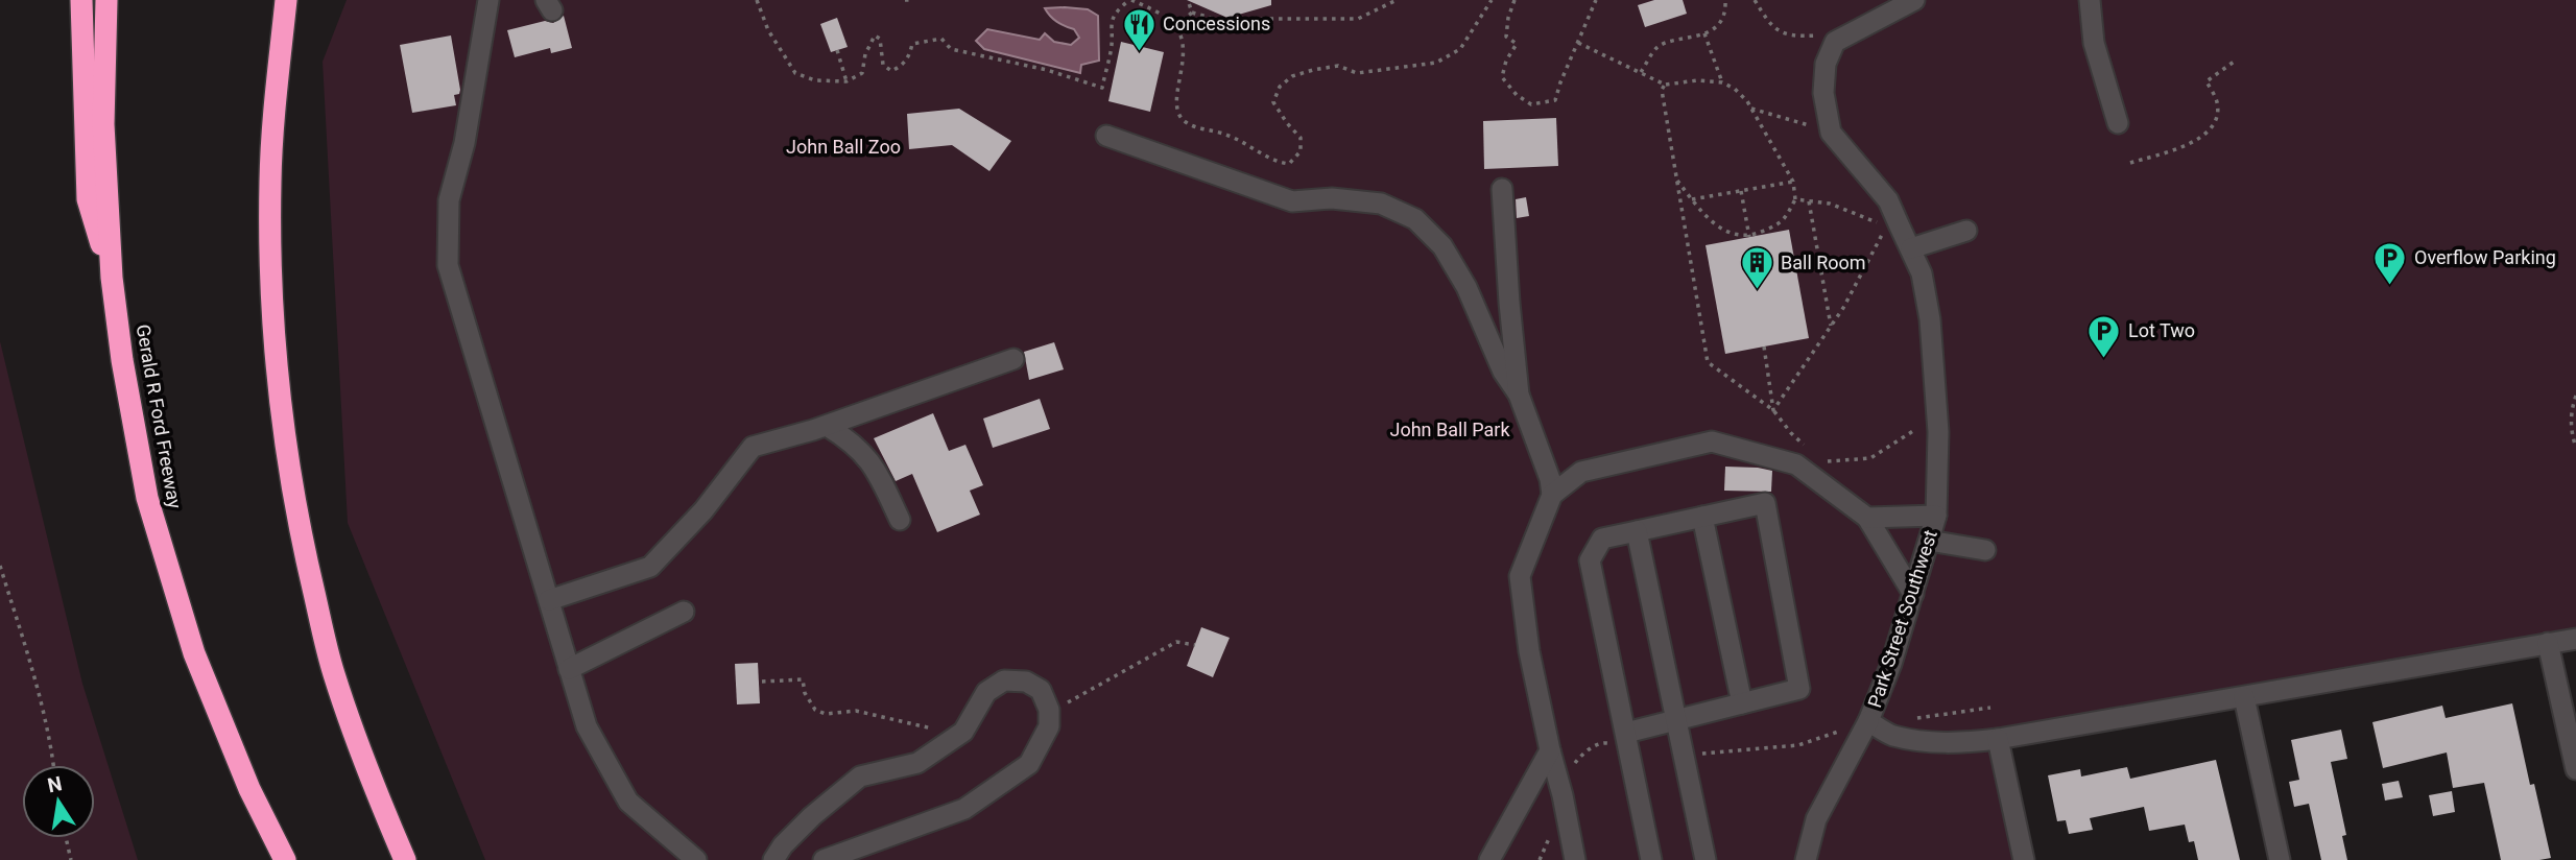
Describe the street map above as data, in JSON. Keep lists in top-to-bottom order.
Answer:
{
  "streets": {
    "highway": ["Gerald R Ford Freeway"],
    "street": ["Park Street Southwest"]
  },
  "parks": ["John Ball Zoo", "John Ball Park"],
  "places": {
    "restaurant": ["Concessions"],
    "parking": ["Overflow Parking", "Lot Two"],
    "building": ["Ball Room"]
  },
  "north": "top"
}
